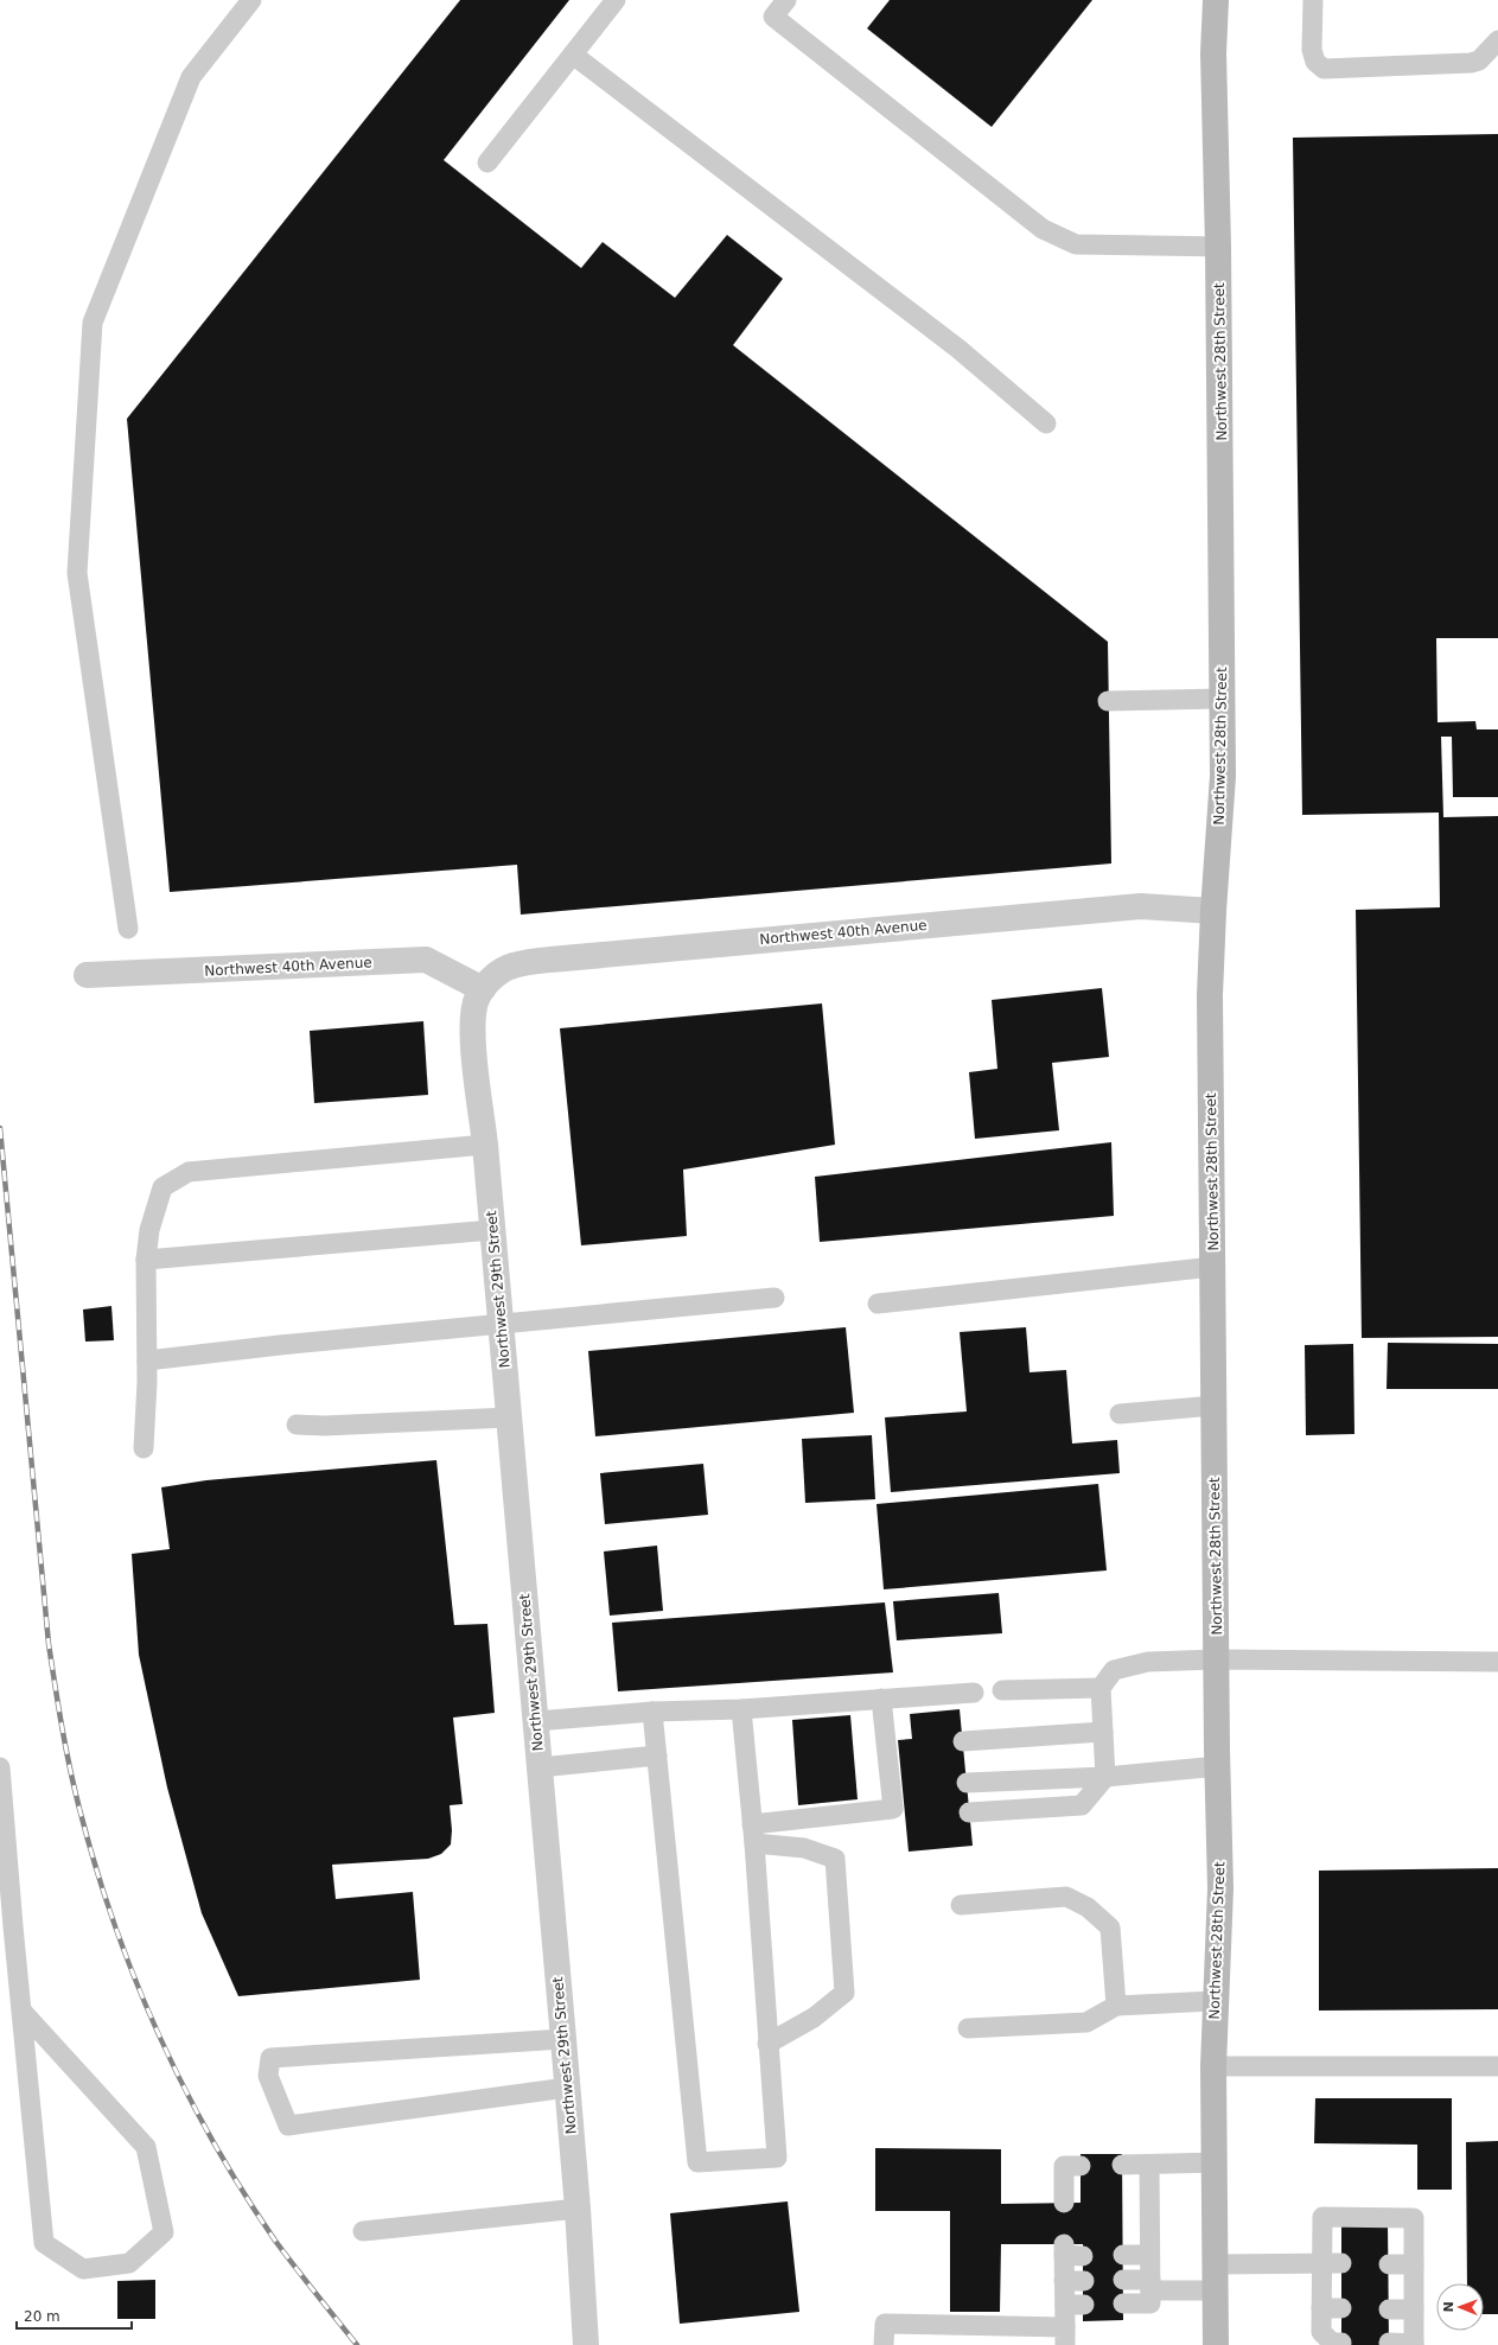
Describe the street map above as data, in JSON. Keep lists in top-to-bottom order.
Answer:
{
  "streets": {
    "street": ["Northwest 28th Street", "Northwest 40th Avenue", "Northwest 29th Street"]
  },
  "crossings": [
    ["Northwest 28th Street", "Northwest 40th Avenue"],
    ["Northwest 40th Avenue", "Northwest 29th Street"]
  ],
  "scale_bar": "20 m",
  "north": "left"
}
